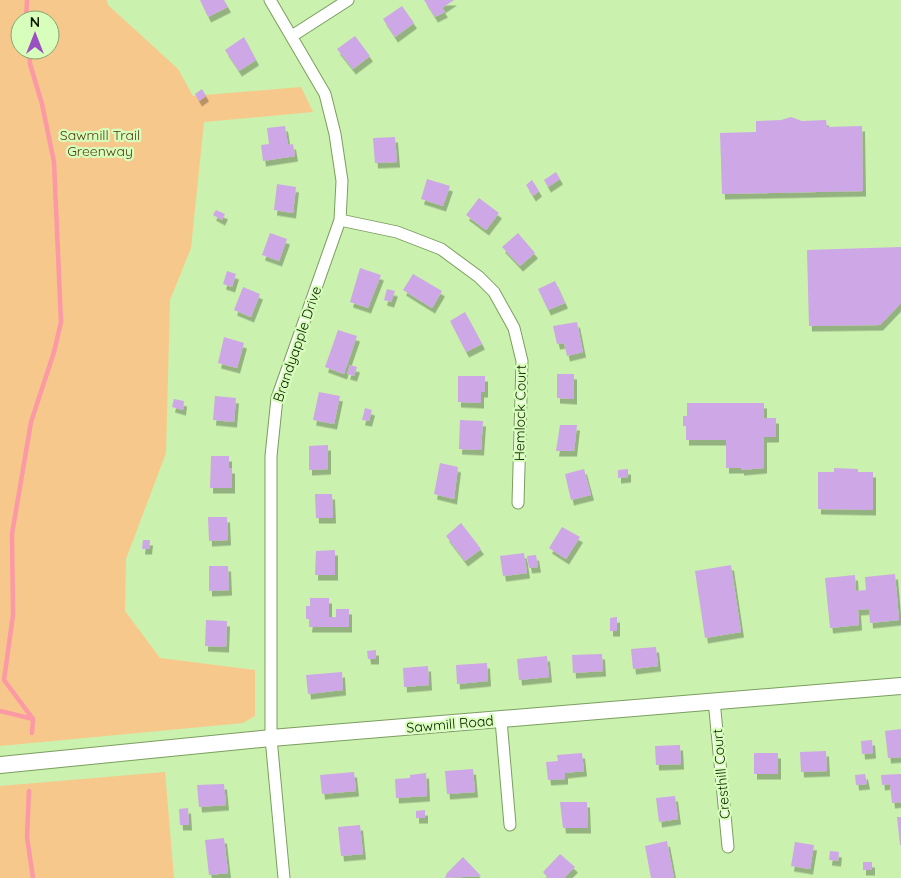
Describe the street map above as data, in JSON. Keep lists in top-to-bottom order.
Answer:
{
  "streets": {
    "street": [
      "Brandyapple Drive",
      "Hemlock Court",
      "Sawmill Road",
      "Cresthill Court"
    ]
  },
  "crossings": [
    ["Brandyapple Drive", "Hemlock Court"],
    ["Brandyapple Drive", "Sawmill Road"],
    ["Sawmill Road", "Cresthill Court"]
  ],
  "parks": ["Sawmill Trail Greenway"],
  "north": "top"
}
